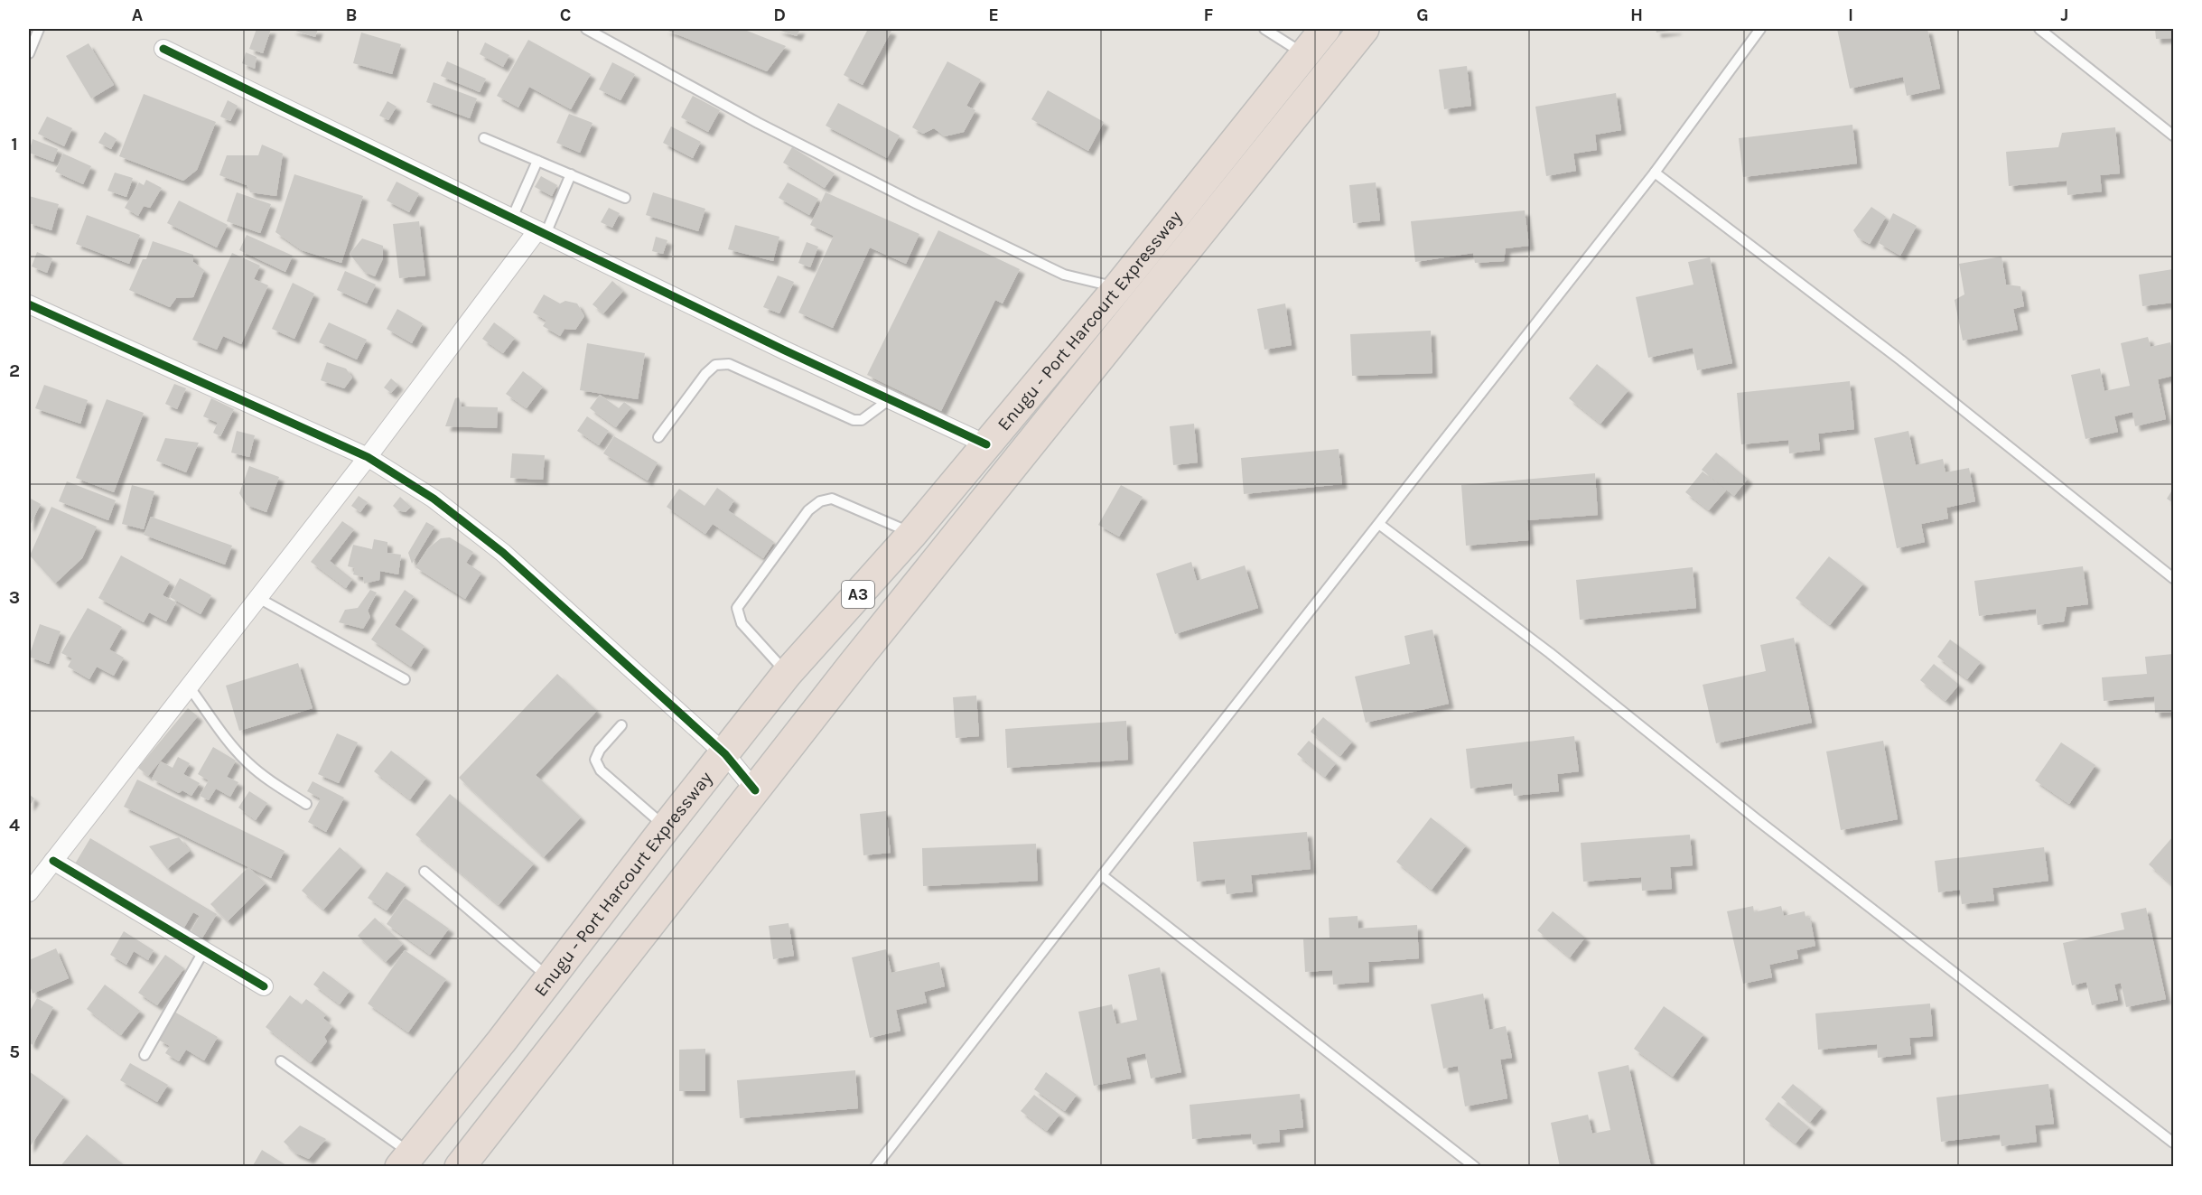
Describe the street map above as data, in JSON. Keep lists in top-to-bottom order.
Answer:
{
  "streets": {
    "highway": ["Enugu - Port Harcourt Expressway", "A3"]
  },
  "grid": {
    "columns": [
      "A",
      "B",
      "C",
      "D",
      "E",
      "F",
      "G",
      "H",
      "I",
      "J"
    ],
    "rows": [
      "1",
      "2",
      "3",
      "4",
      "5"
    ]
  }
}
